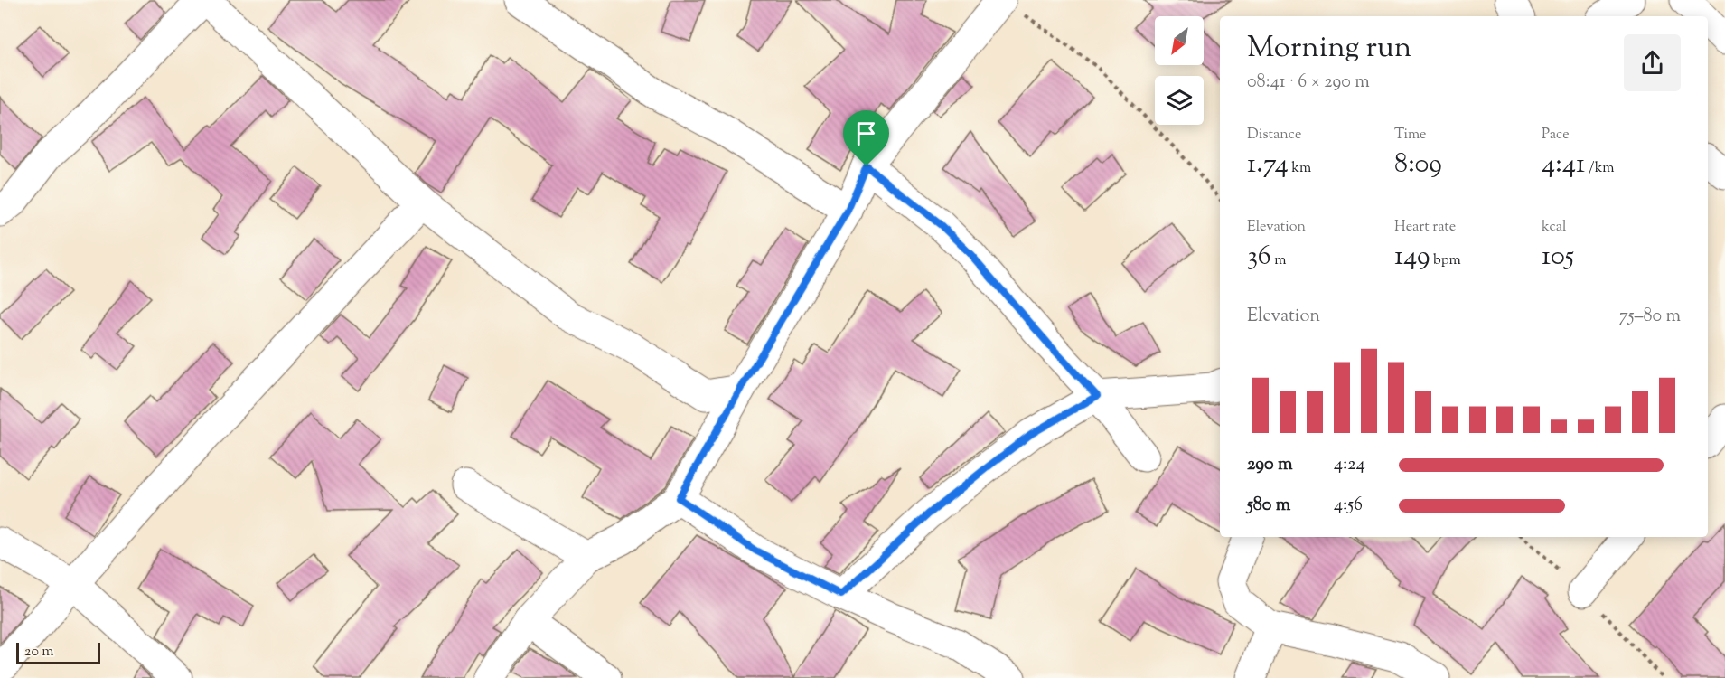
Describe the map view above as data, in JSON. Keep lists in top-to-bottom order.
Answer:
{
  "scale_bar": "20 m",
  "north": "bottom left",
  "page": {
    "heading": ["Morning run", "08:41 · 6 × 290 m"],
    "stats": [
      ["Distance", "1.74 km"],
      ["Time", "8:09"],
      ["Pace", "4:41 /km"],
      ["Elevation", "36 m"],
      ["Heart rate", "149 bpm"],
      ["kcal", "105"]
    ],
    "chart": ["Elevation", "75–80 m"],
    "list": [
      {
        "name": "290 m",
        "note": "4:24"
      },
      {
        "name": "580 m",
        "note": "4:56"
      }
    ],
    "scale": "20 m"
  }
}
